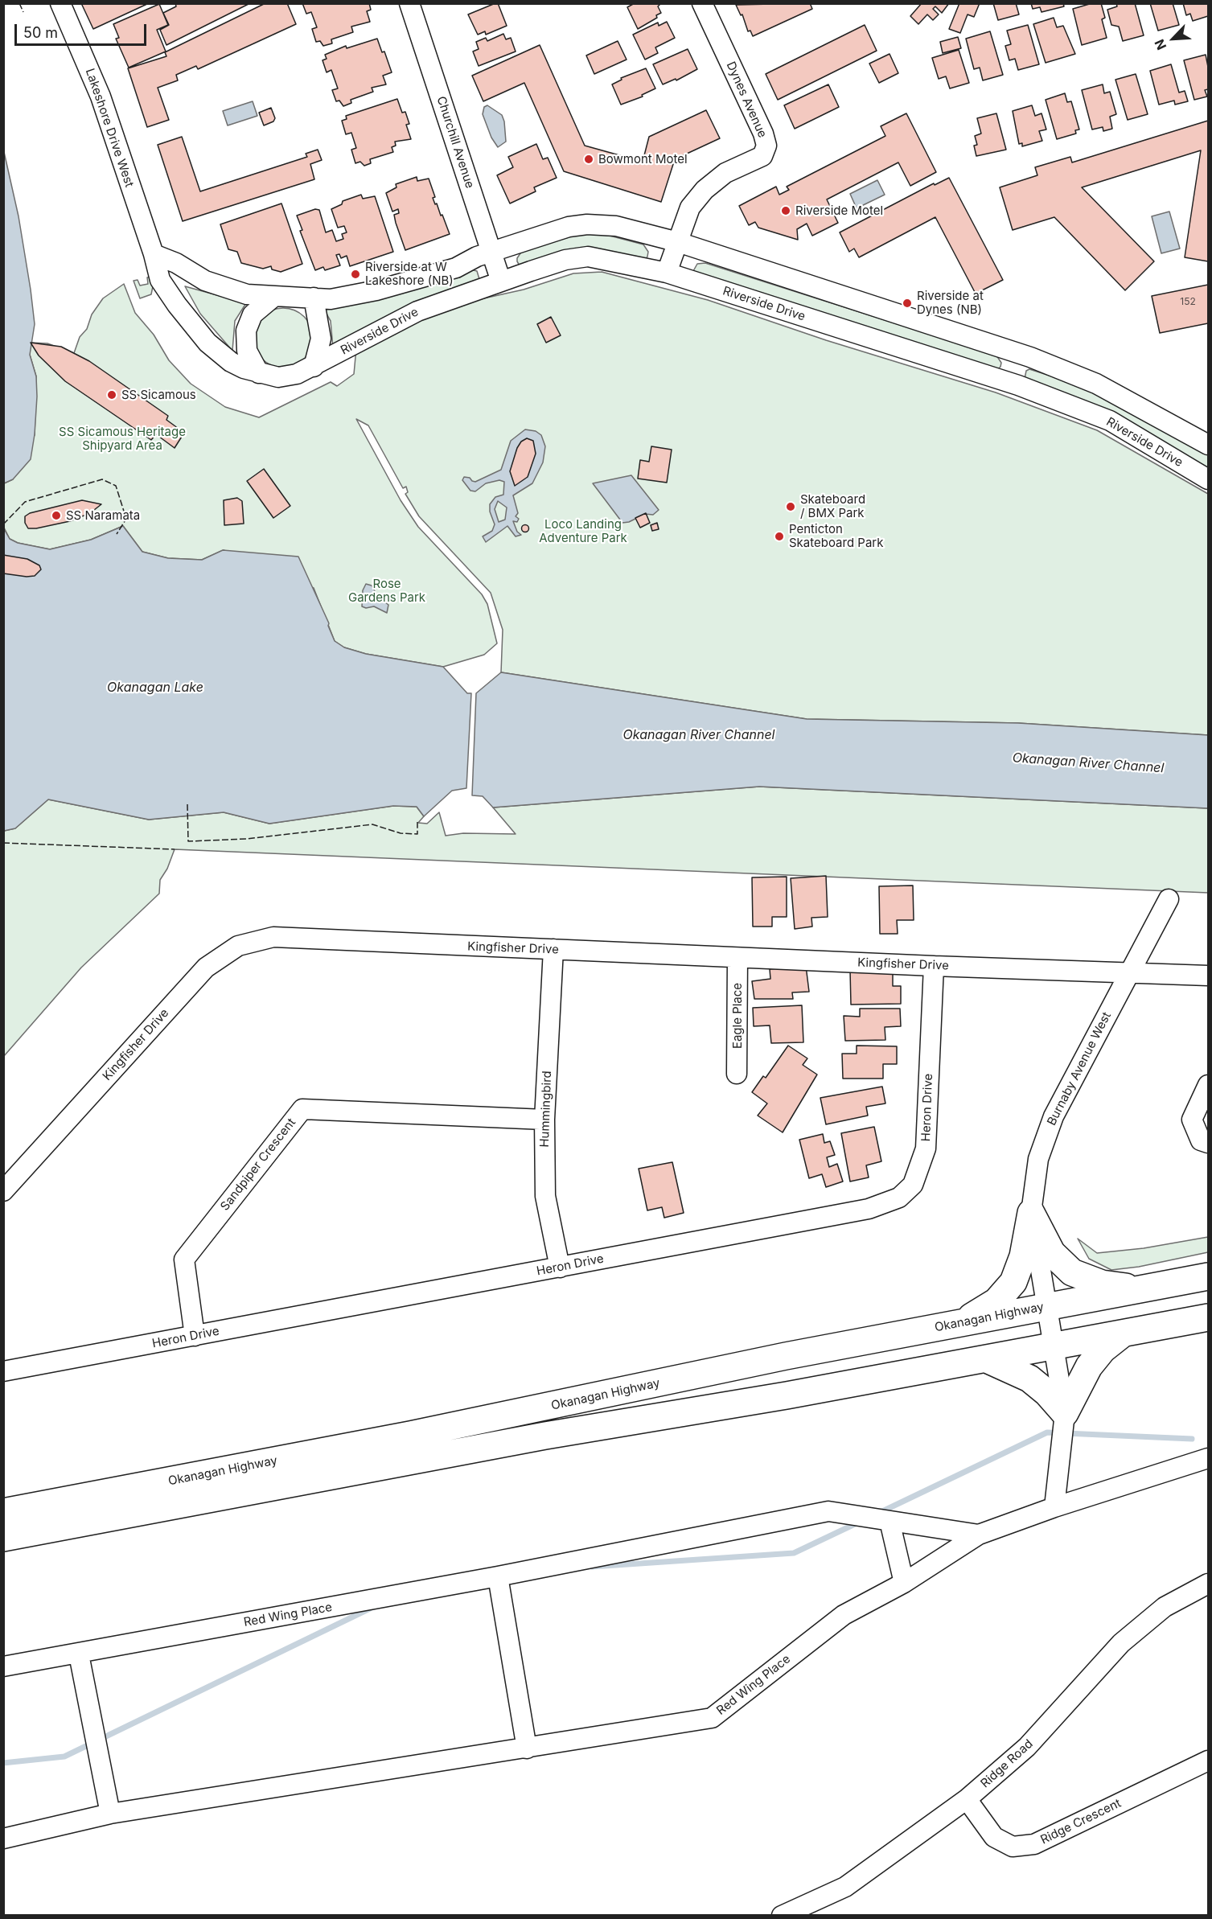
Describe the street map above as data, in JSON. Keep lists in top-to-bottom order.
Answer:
{
  "streets": {
    "highway": ["Okanagan Highway"],
    "street": [
      "Dynes Avenue",
      "Lakeshore Drive West",
      "Churchill Avenue",
      "Riverside Drive",
      "Kingfisher Drive",
      "Eagle Place",
      "Burnaby Avenue West",
      "Heron Drive",
      "Hummingbird",
      "Sandpiper Crescent",
      "Red Wing Place",
      "Ridge Road",
      "Ridge Crescent"
    ]
  },
  "crossings": [
    ["Dynes Avenue", "Riverside Drive"],
    ["Lakeshore Drive West", "Riverside Drive"],
    ["Churchill Avenue", "Riverside Drive"],
    ["Kingfisher Drive", "Eagle Place"],
    ["Kingfisher Drive", "Burnaby Avenue West"],
    ["Kingfisher Drive", "Heron Drive"],
    ["Kingfisher Drive", "Hummingbird"],
    ["Burnaby Avenue West", "Okanagan Highway"],
    ["Heron Drive", "Hummingbird"],
    ["Heron Drive", "Sandpiper Crescent"],
    ["Hummingbird", "Sandpiper Crescent"],
    ["Ridge Road", "Ridge Crescent"]
  ],
  "water": ["Okanagan Lake", "Okanagan River Channel"],
  "parks": ["SS Sicamous Heritage Shipyard Area", "Loco Landing Adventure Park", "Rose Gardens Park"],
  "places": [
    "Bowmont Motel",
    "Riverside Motel",
    "Riverside at W Lakeshore (NB)",
    "Riverside at Dynes (NB)",
    "SS Sicamous",
    "Skateboard / BMX Park",
    "SS Naramata",
    "Penticton Skateboard Park"
  ],
  "house_numbers": ["152"],
  "scale_bar": "50 m",
  "north": "bottom left"
}
